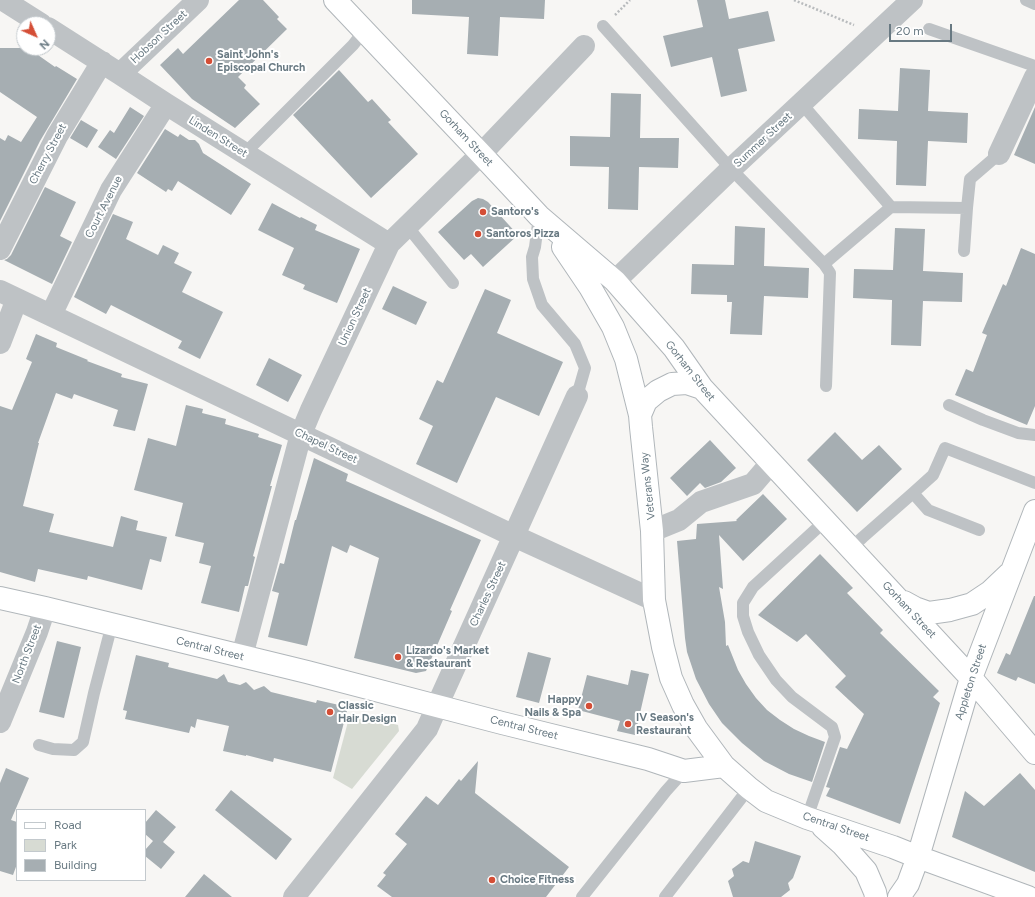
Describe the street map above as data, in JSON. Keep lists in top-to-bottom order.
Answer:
{
  "streets": {
    "main road": [
      "Gorham Street",
      "Veterans Way",
      "Central Street",
      "Appleton Street"
    ],
    "street": [
      "Hobson Street",
      "Linden Street",
      "Summer Street",
      "Cherry Street",
      "Court Avenue",
      "Union Street",
      "Chapel Street",
      "Charles Street",
      "North Street"
    ]
  },
  "crossings": [
    ["Hobson Street", "Linden Street"],
    ["Linden Street", "Cherry Street"],
    ["Linden Street", "Court Avenue"],
    ["Linden Street", "Union Street"],
    ["Gorham Street", "Summer Street"],
    ["Gorham Street", "Union Street"],
    ["Gorham Street", "Veterans Way"],
    ["Gorham Street", "Appleton Street"],
    ["Court Avenue", "Chapel Street"],
    ["Union Street", "Chapel Street"],
    ["Union Street", "Central Street"],
    ["Chapel Street", "Veterans Way"],
    ["Chapel Street", "Charles Street"],
    ["Veterans Way", "Central Street"],
    ["Charles Street", "Central Street"],
    ["Central Street", "North Street"],
    ["Central Street", "Appleton Street"]
  ],
  "places": [
    "Saint John's Episcopal Church",
    "Santoro's",
    "Santoros Pizza",
    "Lizardo's Market & Restaurant",
    "Happy Nails & Spa",
    "Classic Hair Design",
    "IV Season's Restaurant",
    "Choice Fitness"
  ],
  "legend": ["Road", "Park", "Building"],
  "scale_bar": "20 m",
  "north": "bottom right"
}
